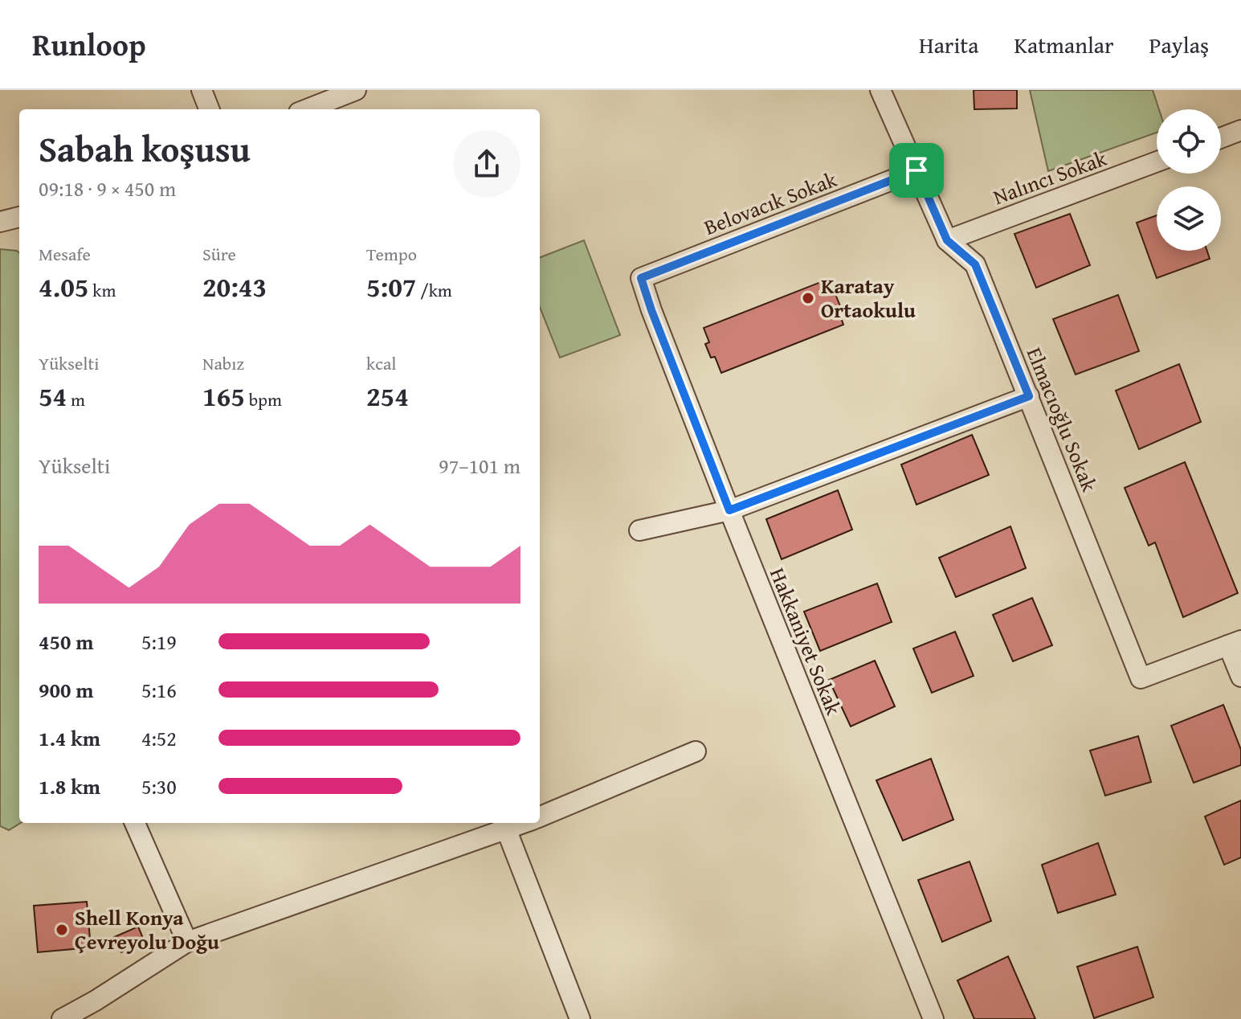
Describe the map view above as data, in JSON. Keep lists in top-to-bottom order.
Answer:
{
  "streets": {
    "street": [
      "Nalıncı Sokak",
      "Belovacık Sokak",
      "Elmacıoğlu Sokak",
      "Hakkaniyet Sokak"
    ]
  },
  "crossings": [
    ["Nalıncı Sokak", "Elmacıoğlu Sokak"],
    ["Belovacık Sokak", "Elmacıoğlu Sokak"],
    ["Belovacık Sokak", "Hakkaniyet Sokak"]
  ],
  "places": ["Karatay Ortaokulu", "Shell Konya Çevreyolu Doğu"],
  "page": {
    "header": "Runloop",
    "nav": ["Harita", "Katmanlar", "Paylaş"],
    "heading": ["Sabah koşusu", "09:18 · 9 × 450 m"],
    "stats": [
      ["Mesafe", "4.05 km"],
      ["Süre", "20:43"],
      ["Tempo", "5:07 /km"],
      ["Yükselti", "54 m"],
      ["Nabız", "165 bpm"],
      ["kcal", "254"]
    ],
    "chart": ["Yükselti", "97–101 m"],
    "list": [
      {
        "name": "450 m",
        "note": "5:19"
      },
      {
        "name": "900 m",
        "note": "5:16"
      },
      {
        "name": "1.4 km",
        "note": "4:52"
      },
      {
        "name": "1.8 km",
        "note": "5:30"
      }
    ]
  }
}
